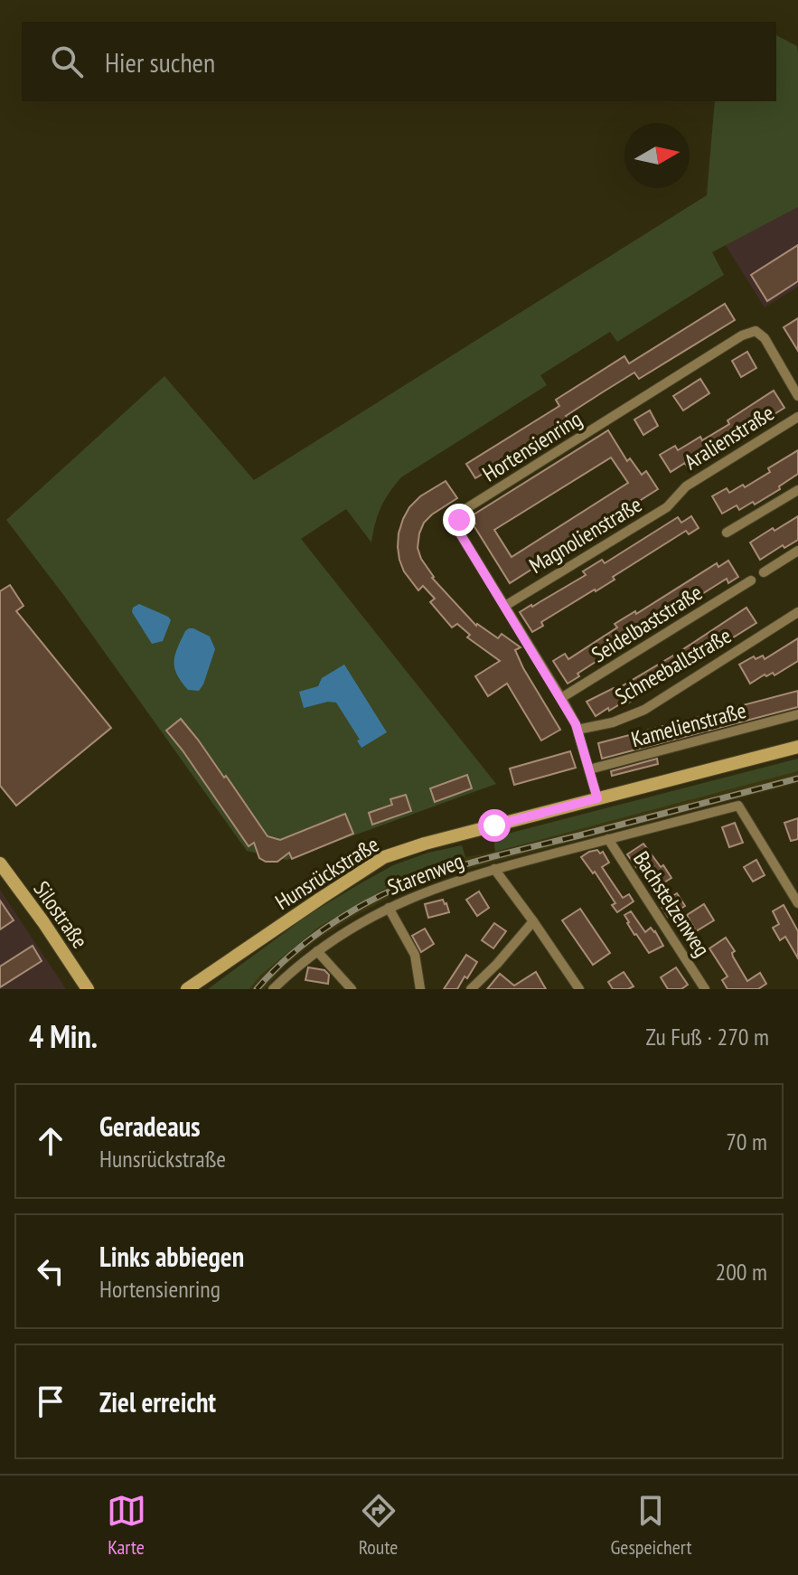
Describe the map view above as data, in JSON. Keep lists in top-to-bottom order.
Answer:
{
  "streets": {
    "main road": ["Hunsrückstraße", "Silostraße"],
    "street": [
      "Aralienstraße",
      "Hortensienring",
      "Magnolienstraße",
      "Seidelbaststraße",
      "Schneeballstraße",
      "Kamelienstraße",
      "Starenweg",
      "Bachstelzenweg"
    ]
  },
  "crossings": [
    ["Aralienstraße", "Magnolienstraße"],
    ["Hortensienring", "Magnolienstraße"],
    ["Hortensienring", "Seidelbaststraße"],
    ["Hortensienring", "Schneeballstraße"],
    ["Hortensienring", "Kamelienstraße"],
    ["Hortensienring", "Hunsrückstraße"],
    ["Starenweg", "Bachstelzenweg"]
  ],
  "north": "right",
  "page": {
    "search": "Hier suchen",
    "heading": ["4 Min.", "Zu Fuß · 270 m"],
    "list": [
      ["Geradeaus", "Hunsrückstraße", "70 m"],
      ["Links abbiegen", "Hortensienring", "200 m"],
      "Ziel erreicht"
    ],
    "nav": ["Karte", "Route", "Gespeichert"]
  }
}
